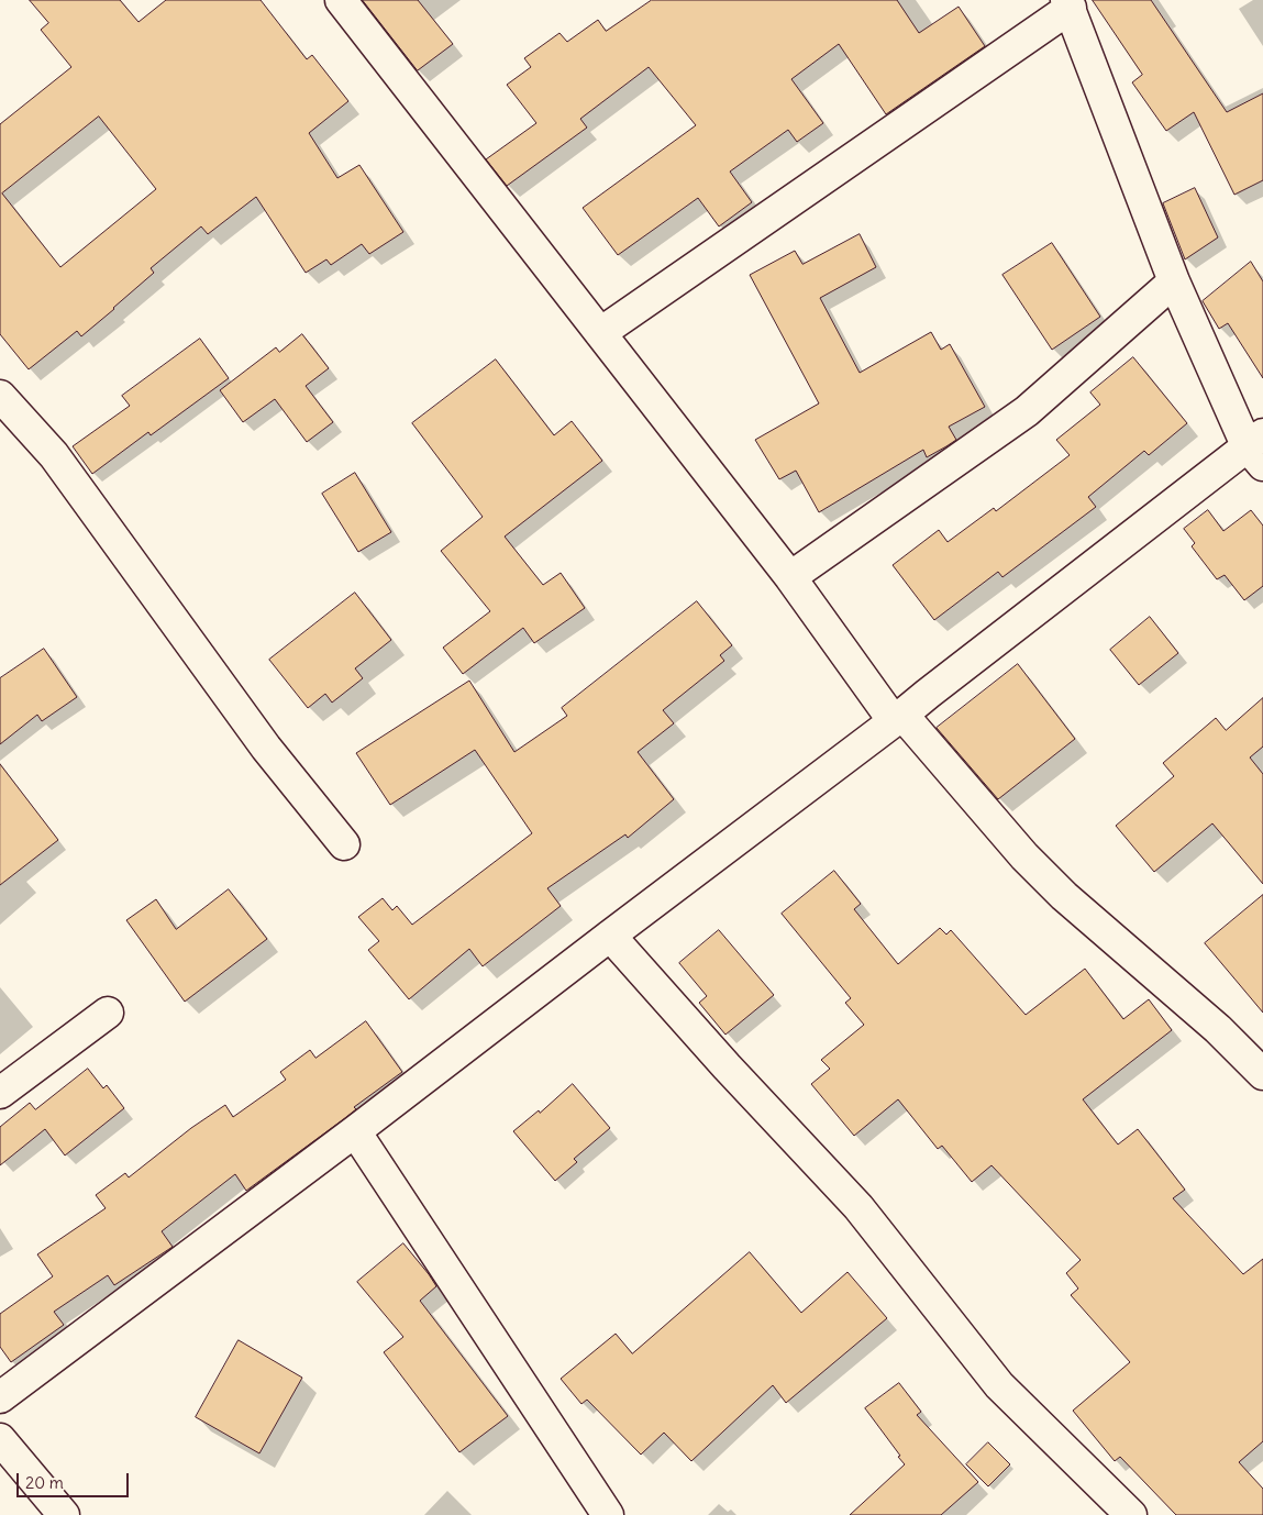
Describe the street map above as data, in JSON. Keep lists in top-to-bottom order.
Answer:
{
  "scale_bar": "20 m"
}
